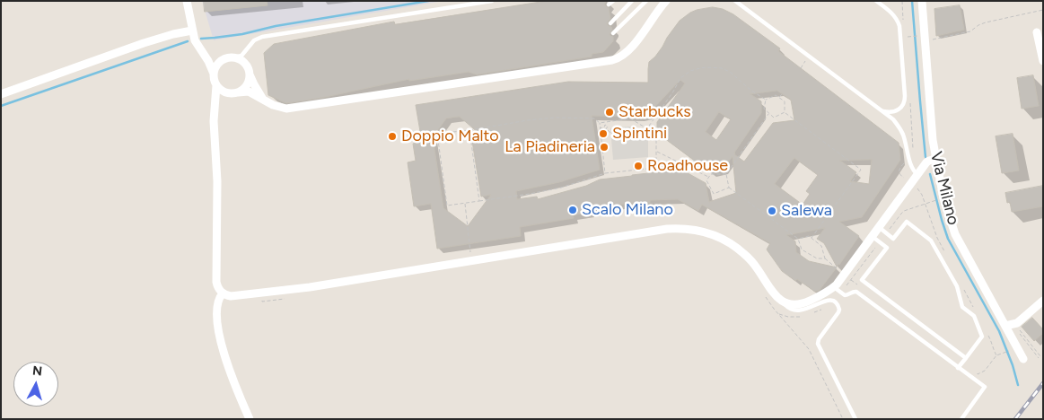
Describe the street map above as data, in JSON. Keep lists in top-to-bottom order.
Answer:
{
  "streets": {
    "street": ["Via Milano"]
  },
  "places": [
    "Starbucks",
    "Spintini",
    "Doppio Malto",
    "La Piadineria",
    "Roadhouse",
    "Scalo Milano",
    "Salewa"
  ],
  "north": "top"
}
